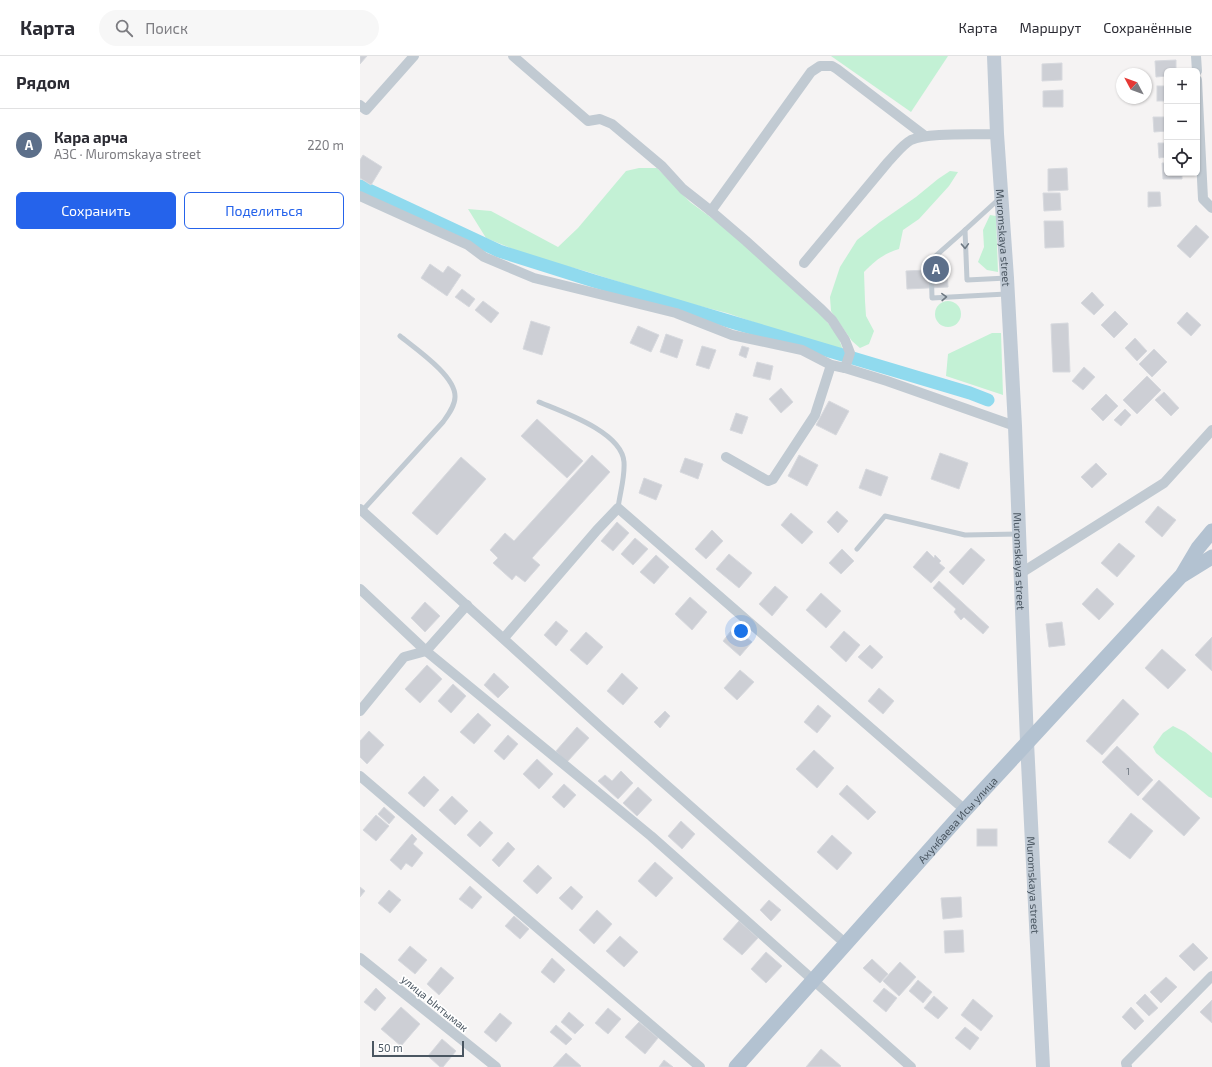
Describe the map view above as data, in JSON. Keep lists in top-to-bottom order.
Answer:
{
  "streets": {
    "main road": ["Muromskaya street", "Ахунбаева Исы улица"],
    "street": ["улица Ынтымак"]
  },
  "crossings": [
    ["Muromskaya street", "Ахунбаева Исы улица"]
  ],
  "house_numbers": ["1"],
  "scale_bar": "50 m",
  "north": "top left",
  "page": {
    "header": "Карта",
    "search": "Поиск",
    "nav": ["Карта", "Маршрут", "Сохранённые"],
    "heading": "Рядом",
    "map_buttons": ["+", "−"],
    "list": [
      {
        "mark": "A",
        "name": "Кара арча",
        "note": "АЗС · Muromskaya street",
        "value": "220 m"
      }
    ],
    "buttons": ["Сохранить", "Поделиться"],
    "pins": "A",
    "scale": "50 m"
  }
}
